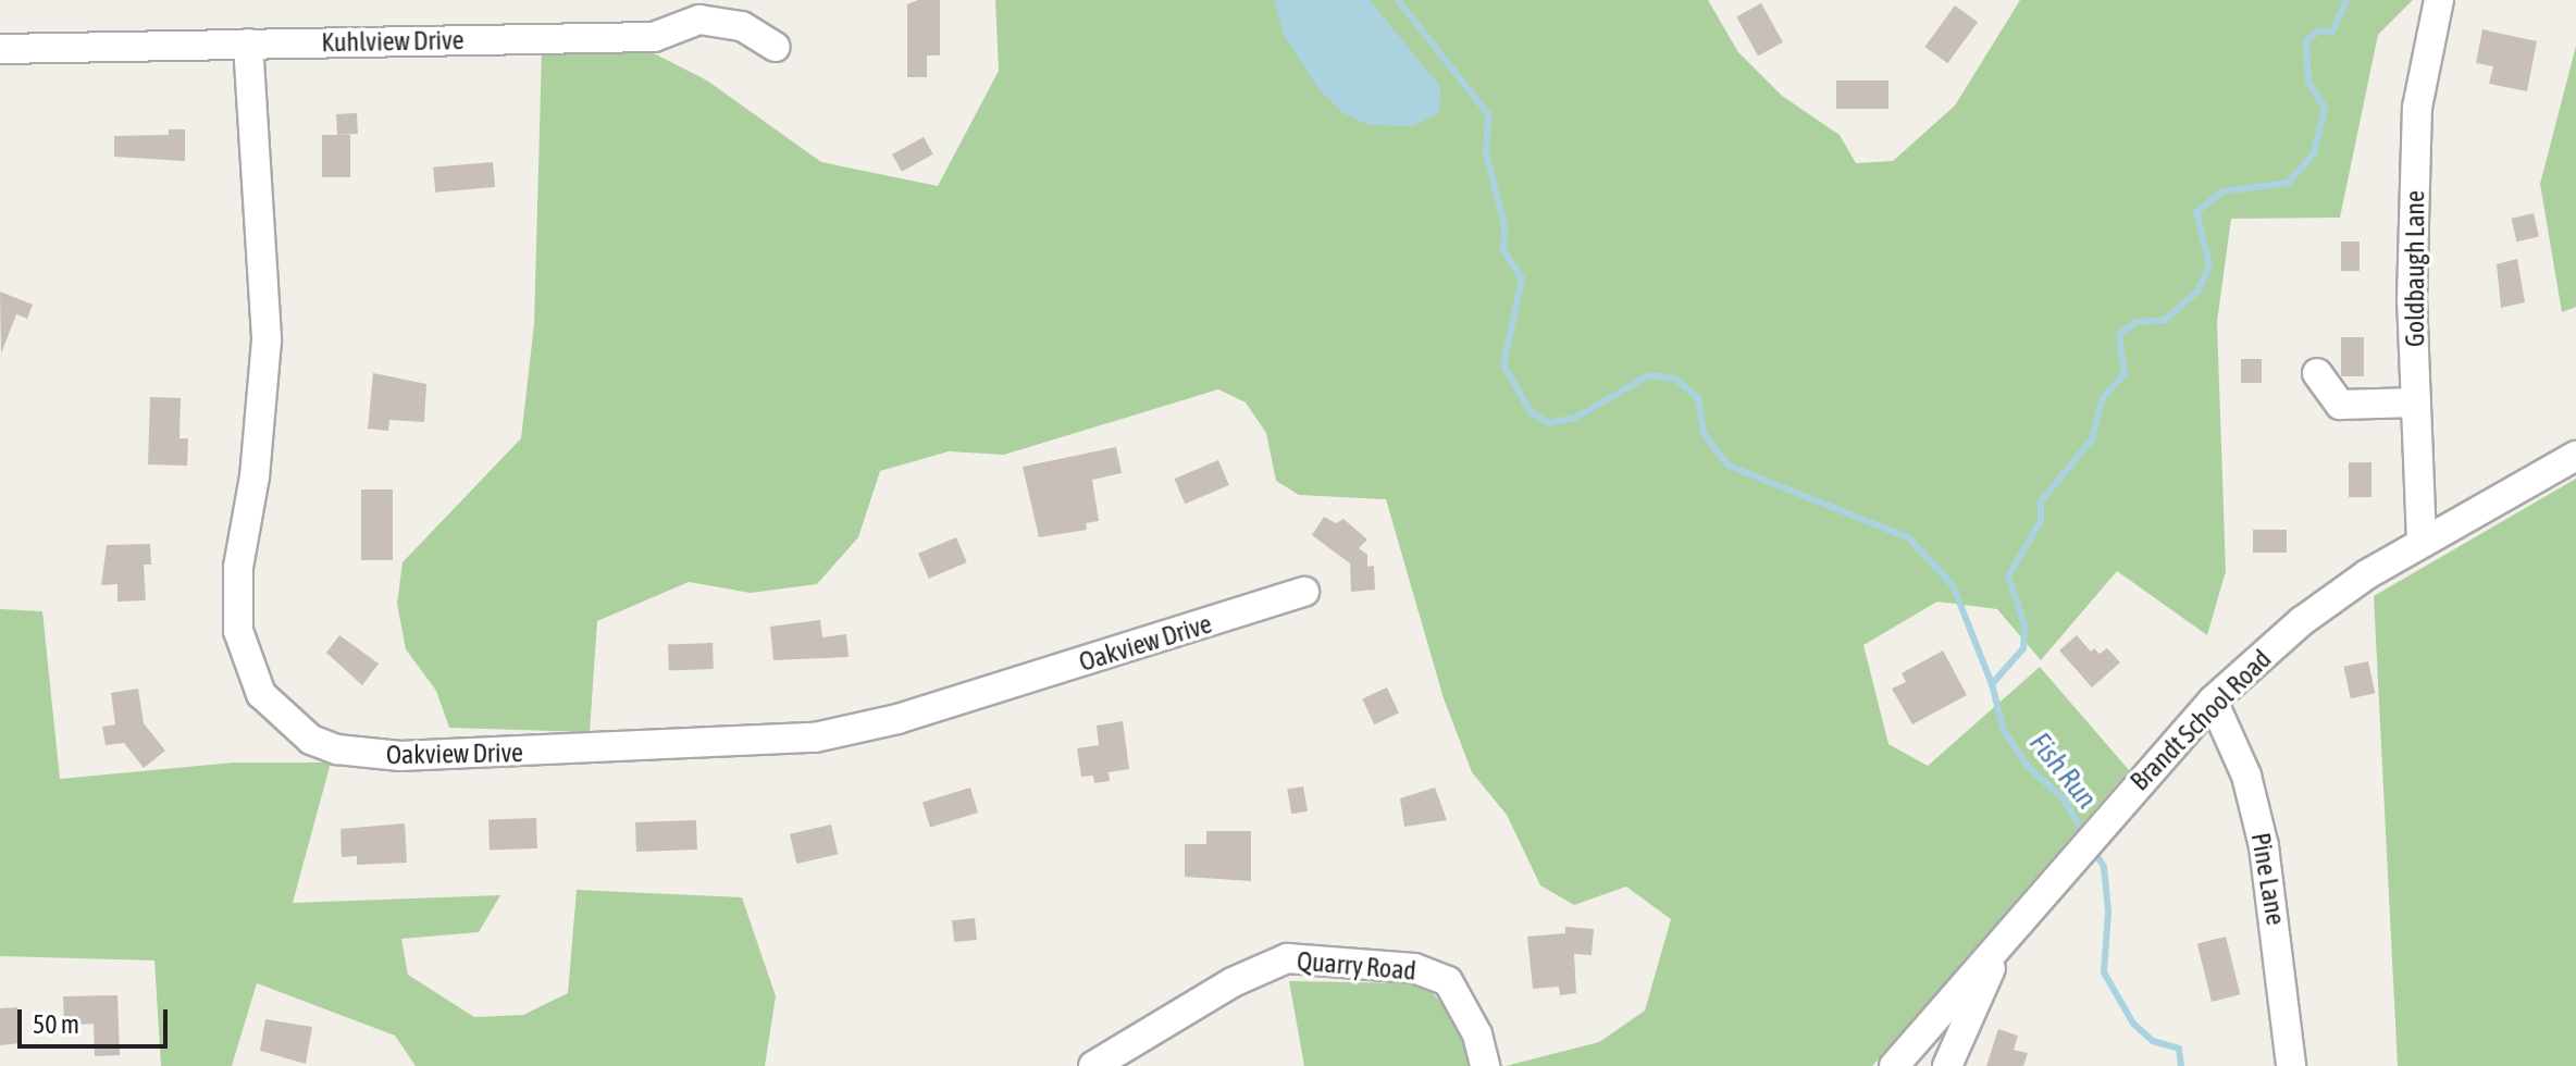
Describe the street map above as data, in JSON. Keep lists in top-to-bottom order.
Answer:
{
  "streets": {
    "street": [
      "Kuhlview Drive",
      "Goldbaugh Lane",
      "Oakview Drive",
      "Brandt School Road",
      "Pine Lane",
      "Quarry Road"
    ]
  },
  "crossings": [
    ["Kuhlview Drive", "Oakview Drive"],
    ["Goldbaugh Lane", "Brandt School Road"],
    ["Brandt School Road", "Pine Lane"]
  ],
  "water": ["Fish Run"],
  "scale_bar": "50 m"
}
